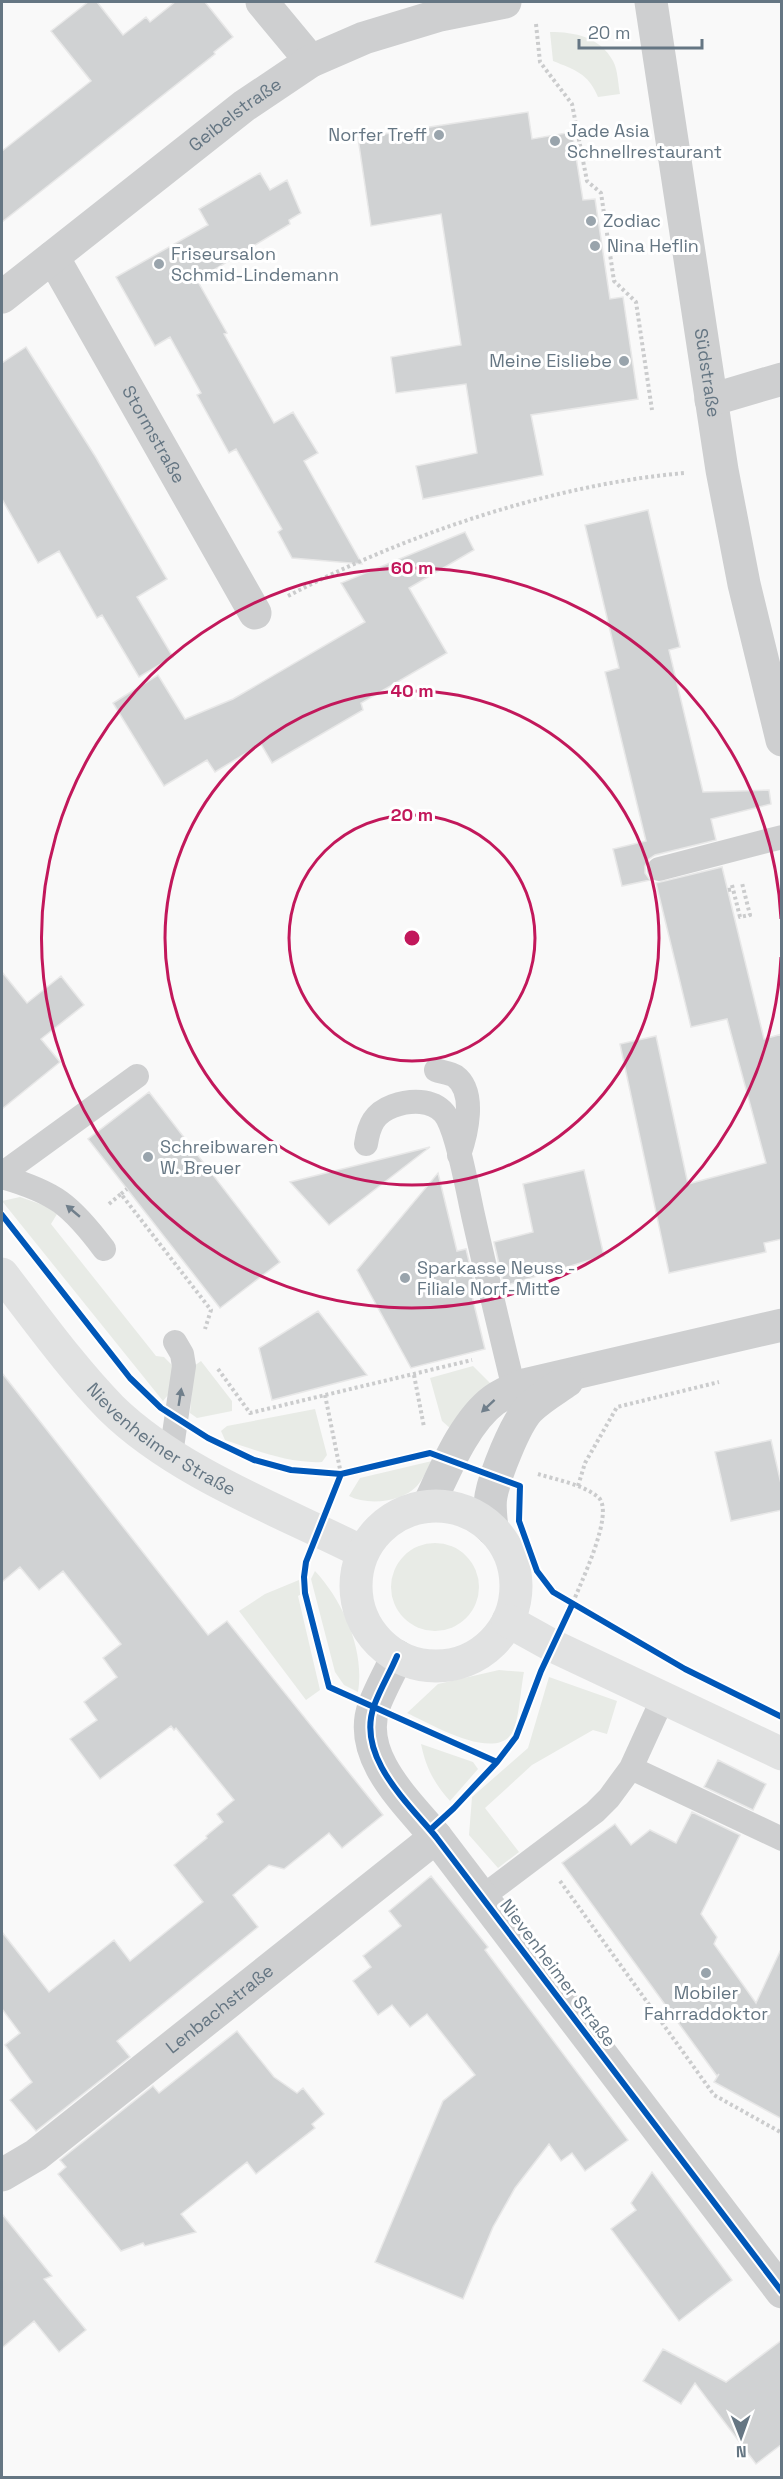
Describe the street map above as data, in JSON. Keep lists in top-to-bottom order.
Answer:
{
  "streets": {
    "main road": ["Nievenheimer Straße"],
    "street": [
      "Geibelstraße",
      "Südstraße",
      "Stormstraße",
      "Lenbachstraße"
    ]
  },
  "crossings": [
    ["Geibelstraße", "Stormstraße"],
    ["Nievenheimer Straße", "Lenbachstraße"]
  ],
  "places": [
    "Norfer Treff",
    "Jade Asia Schnellrestaurant",
    "Zodiac",
    "Nina Heflin",
    "Friseursalon Schmid-Lindemann",
    "Meine Eisliebe",
    "Schreibwaren W. Breuer",
    "Sparkasse Neuss - Filiale Norf-Mitte",
    "Mobiler Fahrraddoktor"
  ],
  "scale_bar": "20 m",
  "north": "bottom",
  "rings": ["60 m", "40 m", "20 m"]
}
